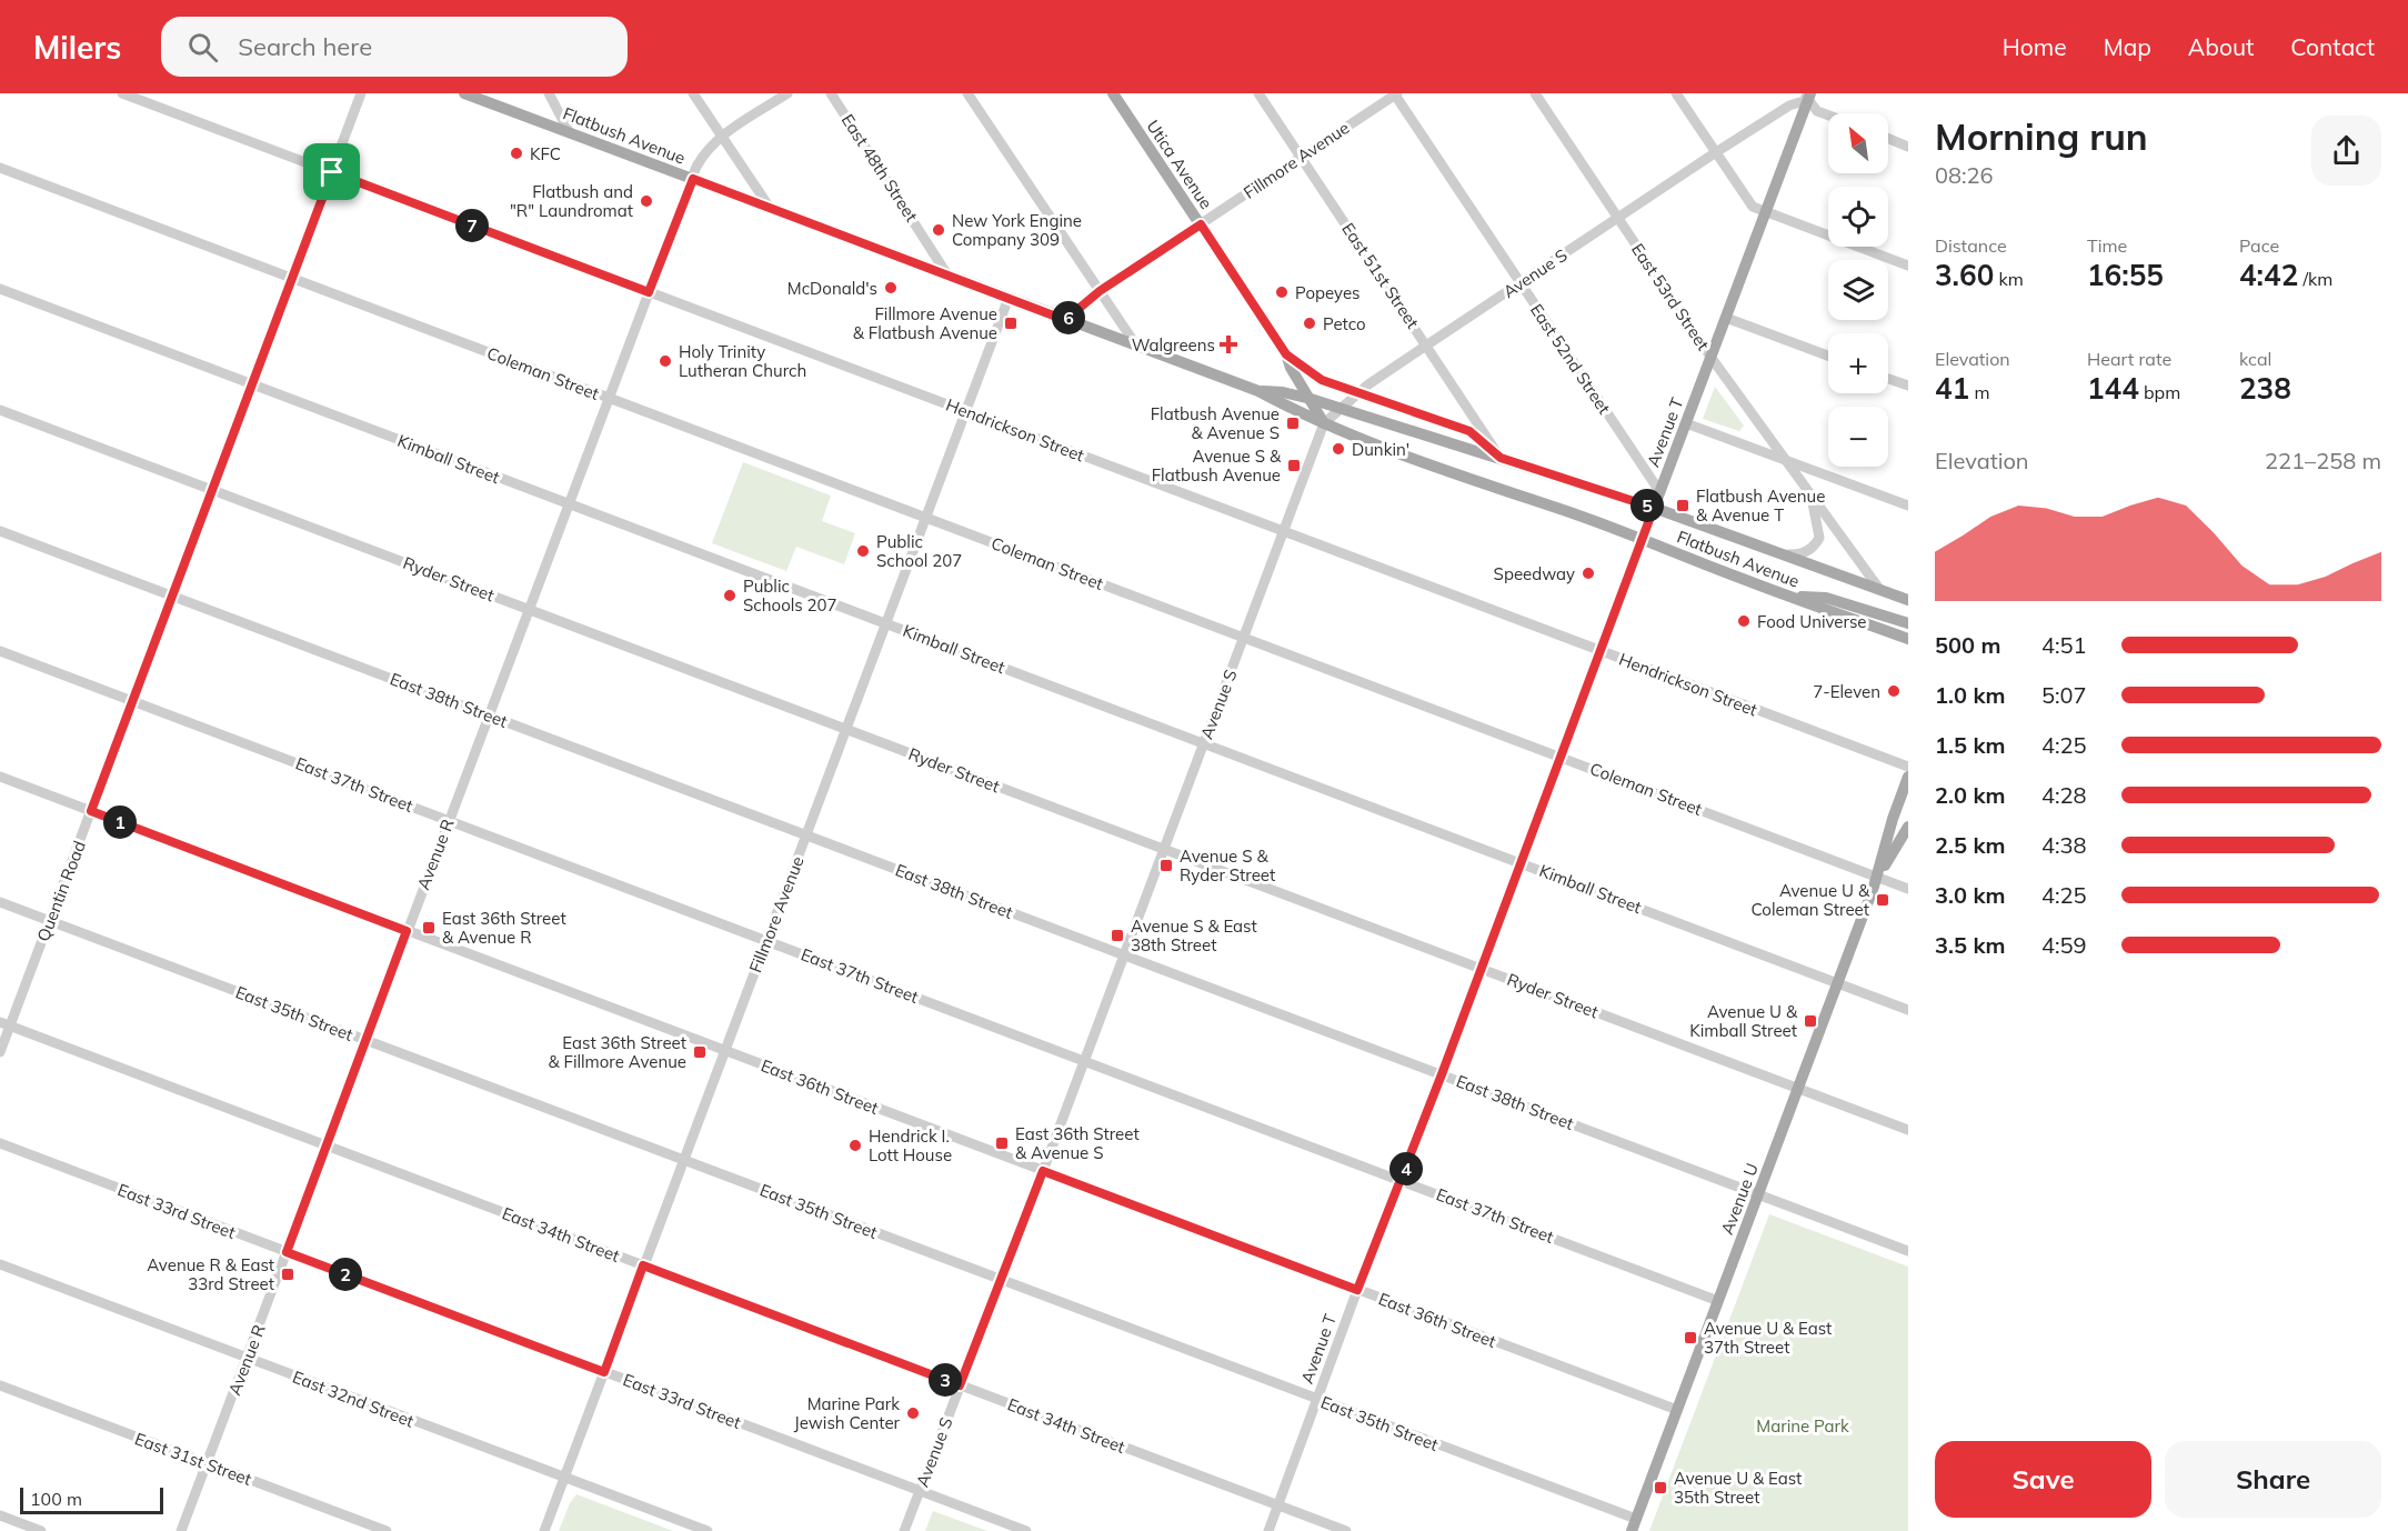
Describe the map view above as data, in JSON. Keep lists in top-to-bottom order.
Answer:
{
  "streets": {
    "main road": [
      "Flatbush Avenue",
      "Utica Avenue",
      "Avenue T",
      "Avenue U"
    ],
    "street": [
      "Fillmore Avenue",
      "East 48th Street",
      "Avenue S",
      "East 51st Street",
      "East 53rd Street",
      "East 52nd Street",
      "Coleman Street",
      "Hendrickson Street",
      "Kimball Street",
      "Ryder Street",
      "East 38th Street",
      "East 37th Street",
      "Avenue R",
      "Quentin Road",
      "East 35th Street",
      "East 36th Street",
      "East 33rd Street",
      "East 34th Street",
      "East 32nd Street",
      "East 31st Street"
    ]
  },
  "crossings": [
    ["Flatbush Avenue", "Fillmore Avenue"],
    ["Flatbush Avenue", "Utica Avenue"],
    ["Flatbush Avenue", "East 48th Street"],
    ["Flatbush Avenue", "Avenue S"],
    ["Flatbush Avenue", "East 51st Street"],
    ["Flatbush Avenue", "East 53rd Street"],
    ["Flatbush Avenue", "Avenue T"],
    ["Flatbush Avenue", "Avenue R"],
    ["Fillmore Avenue", "Utica Avenue"],
    ["Fillmore Avenue", "East 51st Street"],
    ["Fillmore Avenue", "East 52nd Street"],
    ["Fillmore Avenue", "Coleman Street"],
    ["Fillmore Avenue", "Hendrickson Street"],
    ["Fillmore Avenue", "Kimball Street"],
    ["Fillmore Avenue", "Ryder Street"],
    ["Fillmore Avenue", "East 38th Street"],
    ["Fillmore Avenue", "East 37th Street"],
    ["Fillmore Avenue", "East 35th Street"],
    ["Fillmore Avenue", "East 36th Street"],
    ["Fillmore Avenue", "East 33rd Street"],
    ["Fillmore Avenue", "East 34th Street"],
    ["Fillmore Avenue", "East 32nd Street"],
    ["Utica Avenue", "Avenue S"],
    ["Avenue S", "East 51st Street"],
    ["Avenue S", "East 53rd Street"],
    ["Avenue S", "East 52nd Street"],
    ["Avenue S", "Coleman Street"],
    ["Avenue S", "Hendrickson Street"],
    ["Avenue S", "Avenue T"],
    ["Avenue S", "Kimball Street"],
    ["Avenue S", "Ryder Street"],
    ["Avenue S", "East 38th Street"],
    ["Avenue S", "East 37th Street"],
    ["Avenue S", "East 35th Street"],
    ["Avenue S", "East 36th Street"],
    ["Avenue S", "East 33rd Street"],
    ["Avenue S", "East 34th Street"],
    ["East 53rd Street", "Avenue T"],
    ["East 52nd Street", "Avenue T"],
    ["Coleman Street", "Avenue T"],
    ["Coleman Street", "Avenue R"],
    ["Coleman Street", "Quentin Road"],
    ["Coleman Street", "Avenue U"],
    ["Hendrickson Street", "Avenue T"],
    ["Hendrickson Street", "Avenue R"],
    ["Hendrickson Street", "Quentin Road"],
    ["Avenue T", "Kimball Street"],
    ["Avenue T", "Ryder Street"],
    ["Avenue T", "East 38th Street"],
    ["Avenue T", "East 37th Street"],
    ["Avenue T", "East 35th Street"],
    ["Avenue T", "East 36th Street"],
    ["Avenue T", "East 34th Street"],
    ["Kimball Street", "Avenue R"],
    ["Kimball Street", "Quentin Road"],
    ["Kimball Street", "Avenue U"],
    ["Ryder Street", "Avenue R"],
    ["Ryder Street", "Quentin Road"],
    ["Ryder Street", "Avenue U"],
    ["East 38th Street", "Avenue R"],
    ["East 38th Street", "Quentin Road"],
    ["East 38th Street", "Avenue U"],
    ["East 37th Street", "Avenue R"],
    ["East 37th Street", "Quentin Road"],
    ["East 37th Street", "Avenue U"],
    ["Avenue R", "East 35th Street"],
    ["Avenue R", "East 36th Street"],
    ["Avenue R", "East 33rd Street"],
    ["Avenue R", "East 34th Street"],
    ["Avenue R", "East 32nd Street"],
    ["Avenue R", "East 31st Street"],
    ["Quentin Road", "East 35th Street"],
    ["Quentin Road", "East 36th Street"],
    ["Quentin Road", "East 34th Street"],
    ["East 35th Street", "Avenue U"],
    ["East 36th Street", "Avenue U"]
  ],
  "parks": ["Marine Park"],
  "places": {
    "other": [
      "KFC",
      "Flatbush and \"R\" Laundromat",
      "New York Engine Company 309",
      "McDonald's",
      "Popeyes",
      "Petco",
      "Holy Trinity Lutheran Church",
      "Dunkin'",
      "Public School 207",
      "Speedway",
      "Public Schools 207",
      "Food Universe",
      "7-Eleven",
      "Hendrick I. Lott House",
      "Marine Park Jewish Center"
    ],
    "transit": [
      "Fillmore Avenue & Flatbush Avenue",
      "Flatbush Avenue & Avenue S",
      "Avenue S & Flatbush Avenue",
      "Flatbush Avenue & Avenue T",
      "Avenue S & Ryder Street",
      "Avenue U & Coleman Street",
      "East 36th Street & Avenue R",
      "Avenue S & East 38th Street",
      "Avenue U & Kimball Street",
      "East 36th Street & Fillmore Avenue",
      "East 36th Street & Avenue S",
      "Avenue R & East 33rd Street",
      "Avenue U & East 37th Street",
      "Avenue U & East 35th Street"
    ],
    "health": ["Walgreens"]
  },
  "scale_bar": "100 m",
  "north": "top left",
  "page": {
    "header": "Milers",
    "search": "Search here",
    "nav": [
      "Home",
      "Map",
      "About",
      "Contact"
    ],
    "heading": ["Morning run", "08:26"],
    "map_buttons": ["+", "−"],
    "stats": [
      ["Distance", "3.60 km"],
      ["Time", "16:55"],
      ["Pace", "4:42 /km"],
      ["Elevation", "41 m"],
      ["Heart rate", "144 bpm"],
      ["kcal", "238"]
    ],
    "pins": [
      "7",
      "6",
      "5",
      "1",
      "4",
      "2",
      "3"
    ],
    "chart": ["Elevation", "221–258 m"],
    "list": [
      {
        "name": "500 m",
        "note": "4:51"
      },
      {
        "name": "1.0 km",
        "note": "5:07"
      },
      {
        "name": "1.5 km",
        "note": "4:25"
      },
      {
        "name": "2.0 km",
        "note": "4:28"
      },
      {
        "name": "2.5 km",
        "note": "4:38"
      },
      {
        "name": "3.0 km",
        "note": "4:25"
      },
      {
        "name": "3.5 km",
        "note": "4:59"
      }
    ],
    "buttons": ["Save", "Share"],
    "scale": "100 m"
  }
}
